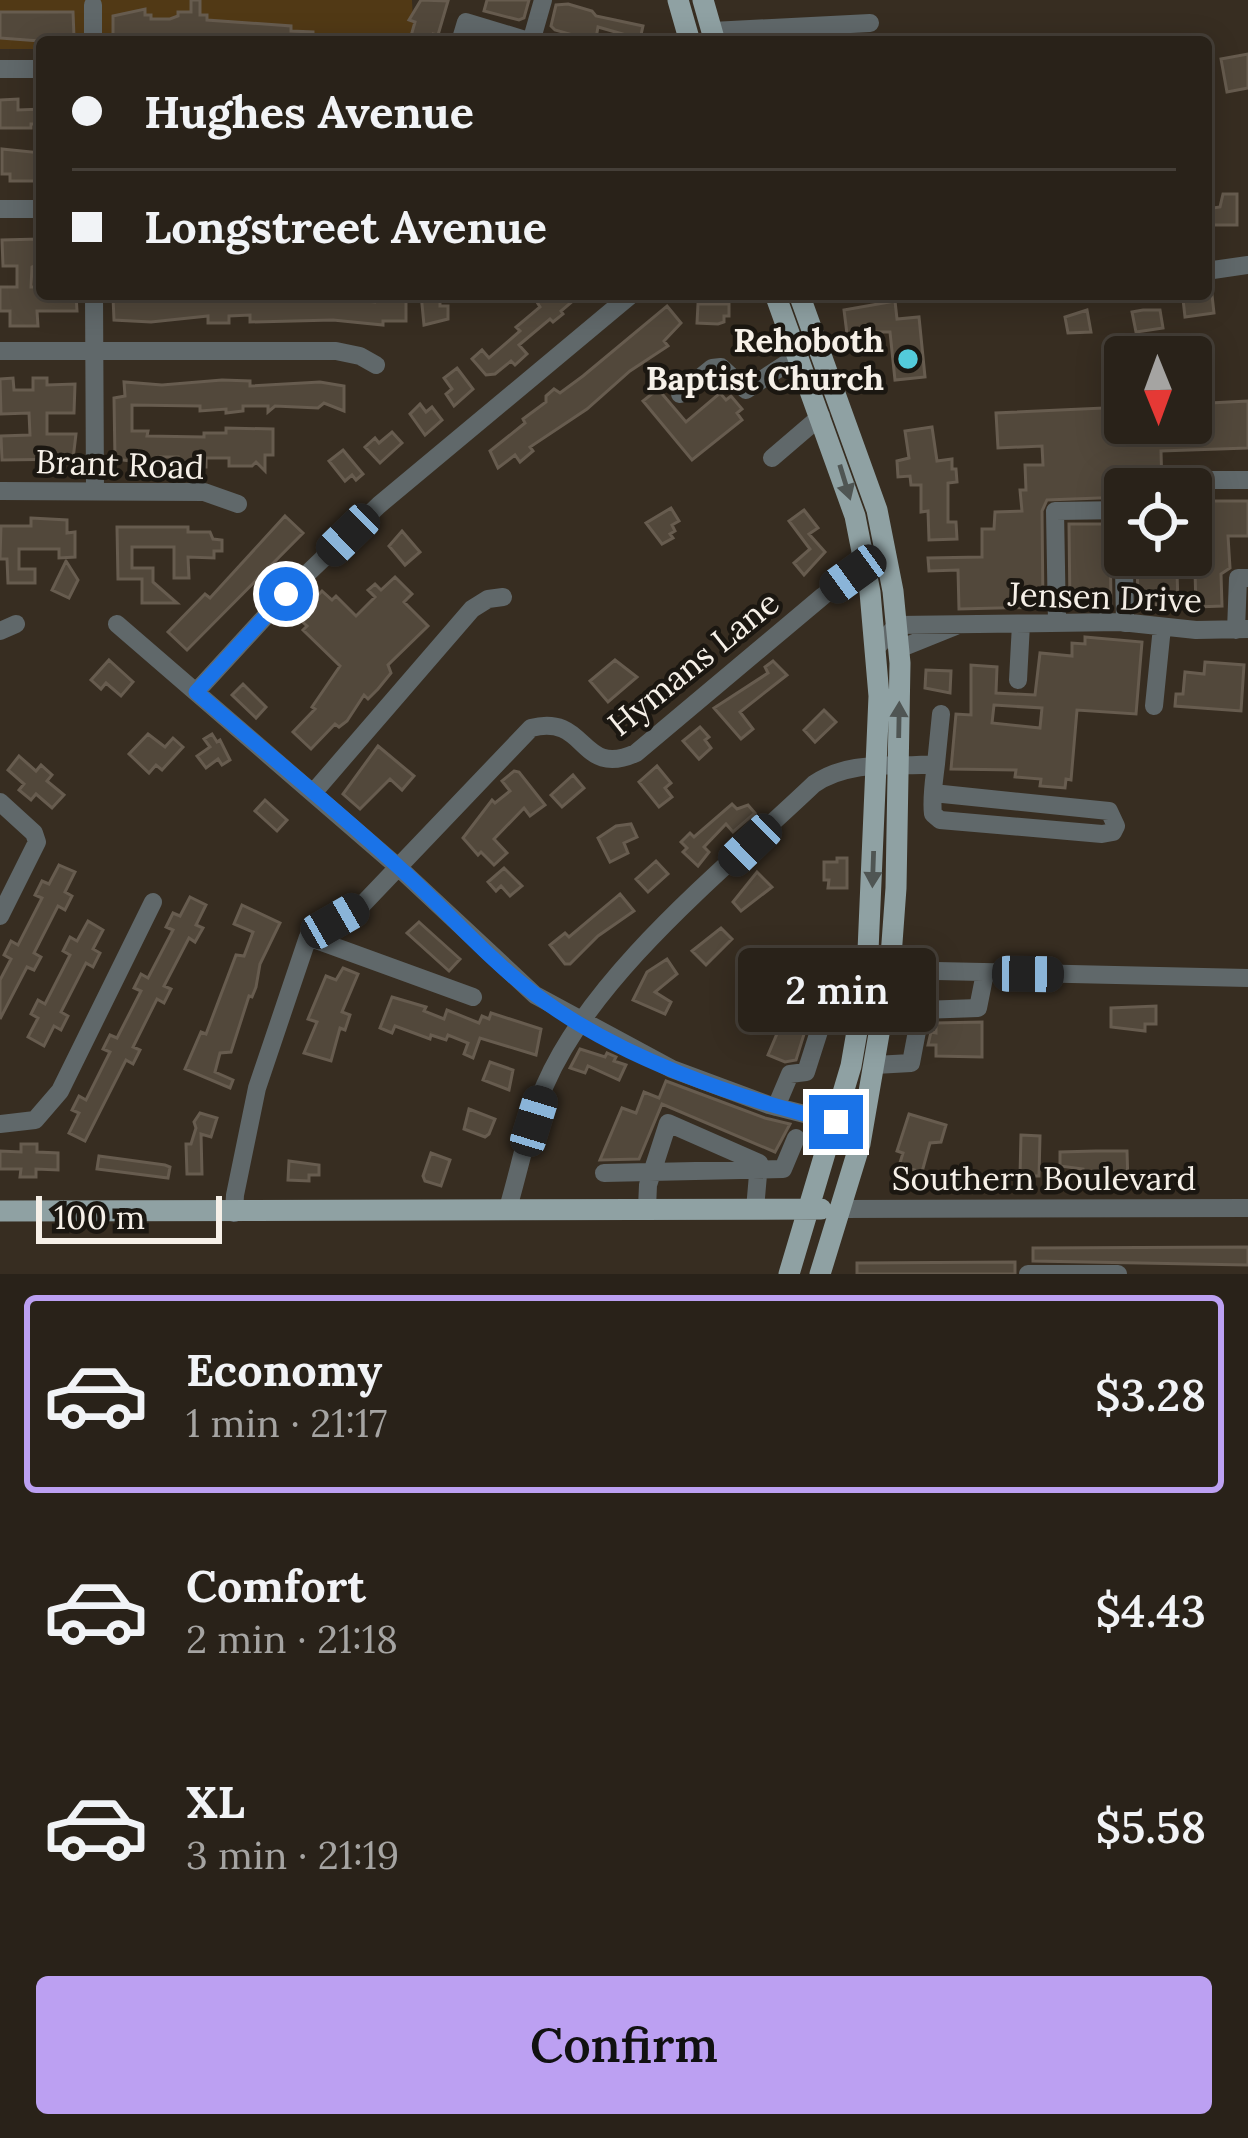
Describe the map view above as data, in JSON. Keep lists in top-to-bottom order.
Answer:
{
  "streets": {
    "street": [
      "Brant Road",
      "Jensen Drive",
      "Hymans Lane",
      "Southern Boulevard"
    ]
  },
  "places": ["Rehoboth Baptist Church"],
  "scale_bar": "100 m",
  "north": "bottom",
  "page": {
    "banner": ["Hughes Avenue", "Longstreet Avenue"],
    "bubble": "2 min",
    "scale": "100 m",
    "list": [
      {
        "name": "Economy",
        "note": "1 min · 21:17",
        "value": "$3.28"
      },
      {
        "name": "Comfort",
        "note": "2 min · 21:18",
        "value": "$4.43"
      },
      {
        "name": "XL",
        "note": "3 min · 21:19",
        "value": "$5.58"
      }
    ],
    "buttons": "Confirm"
  }
}
